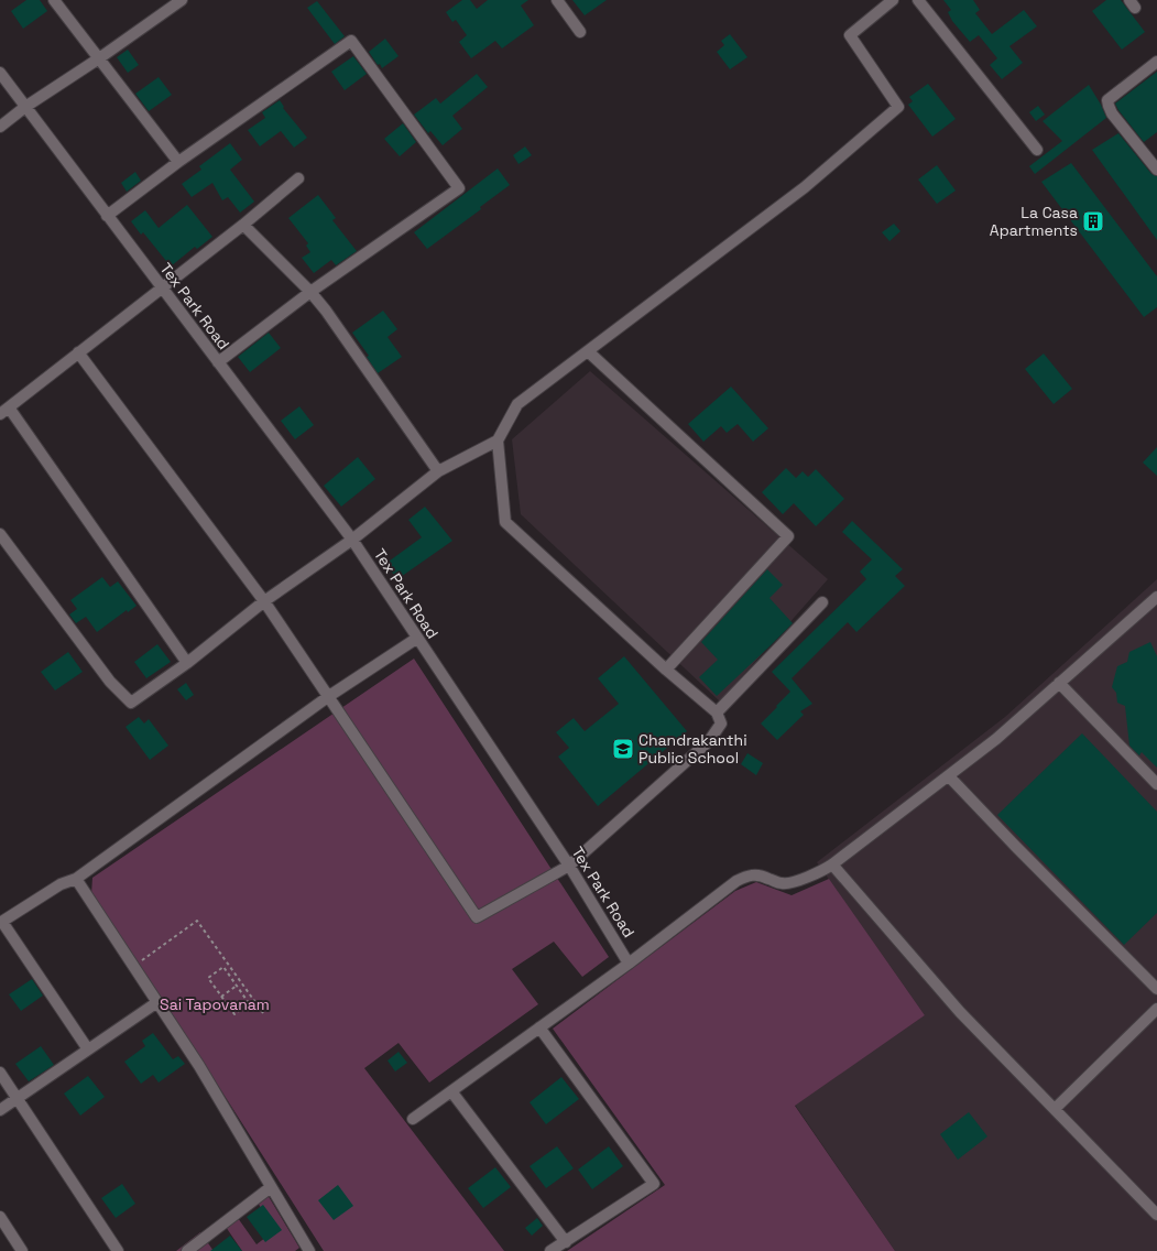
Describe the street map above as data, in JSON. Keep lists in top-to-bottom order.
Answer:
{
  "streets": {
    "street": ["Tex Park Road"]
  },
  "parks": ["Sai Tapovanam"],
  "places": {
    "building": ["La Casa Apartments"],
    "school or university": ["Chandrakanthi Public School"]
  }
}
